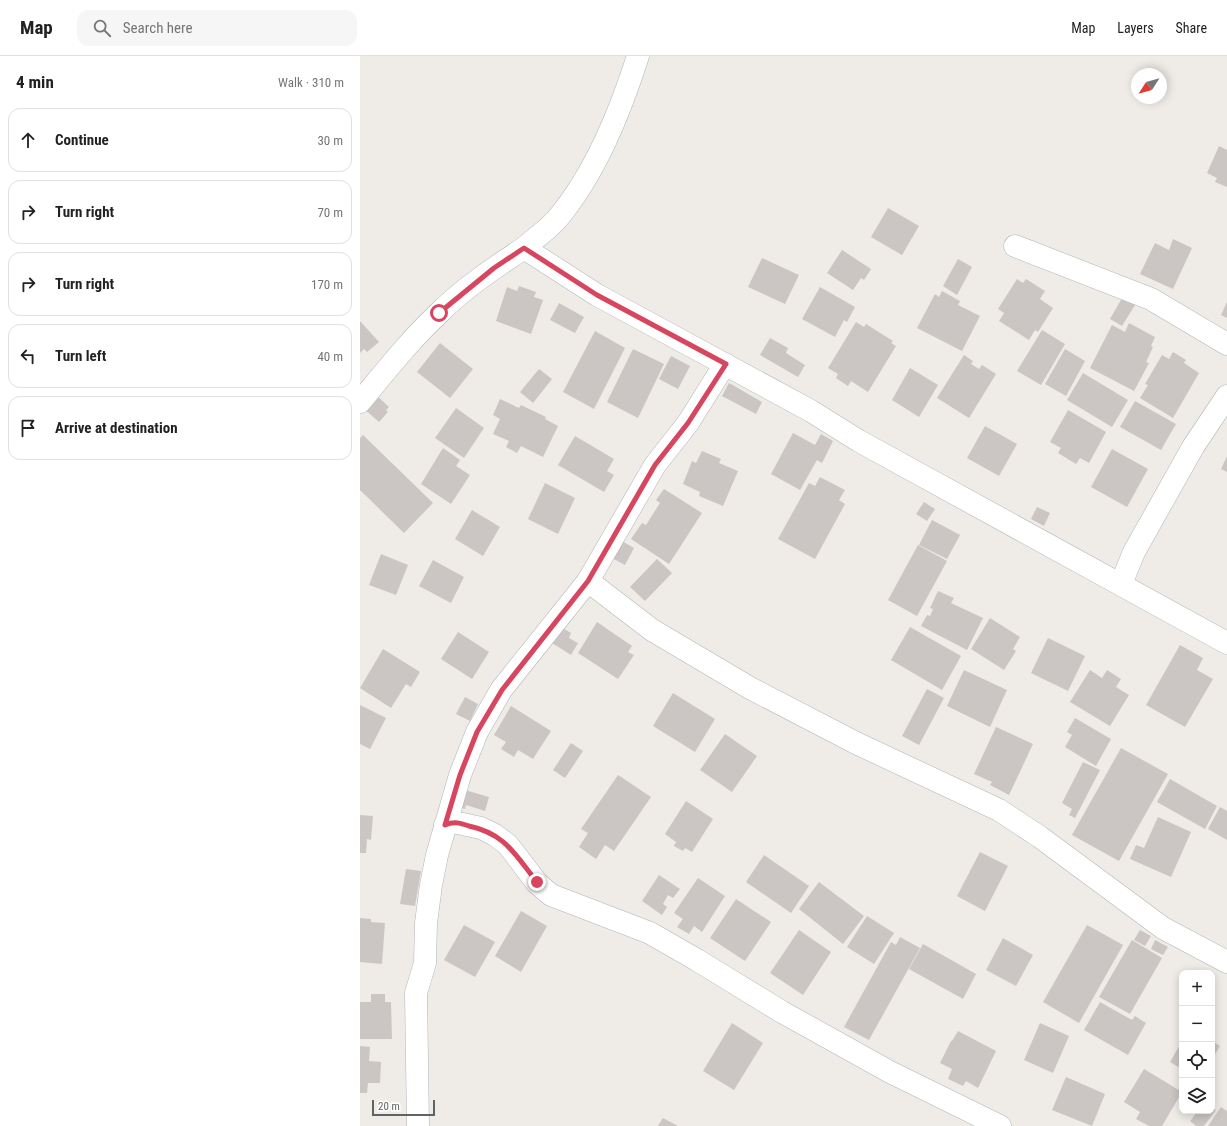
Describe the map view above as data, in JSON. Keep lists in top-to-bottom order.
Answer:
{
  "scale_bar": "20 m",
  "north": "bottom left",
  "page": {
    "header": "Map",
    "search": "Search here",
    "nav": ["Map", "Layers", "Share"],
    "heading": ["4 min", "Walk · 310 m"],
    "list": [
      ["Continue", "30 m"],
      ["Turn right", "70 m"],
      ["Turn right", "170 m"],
      ["Turn left", "40 m"],
      "Arrive at destination"
    ],
    "map_buttons": ["+", "−"],
    "scale": "20 m"
  }
}
